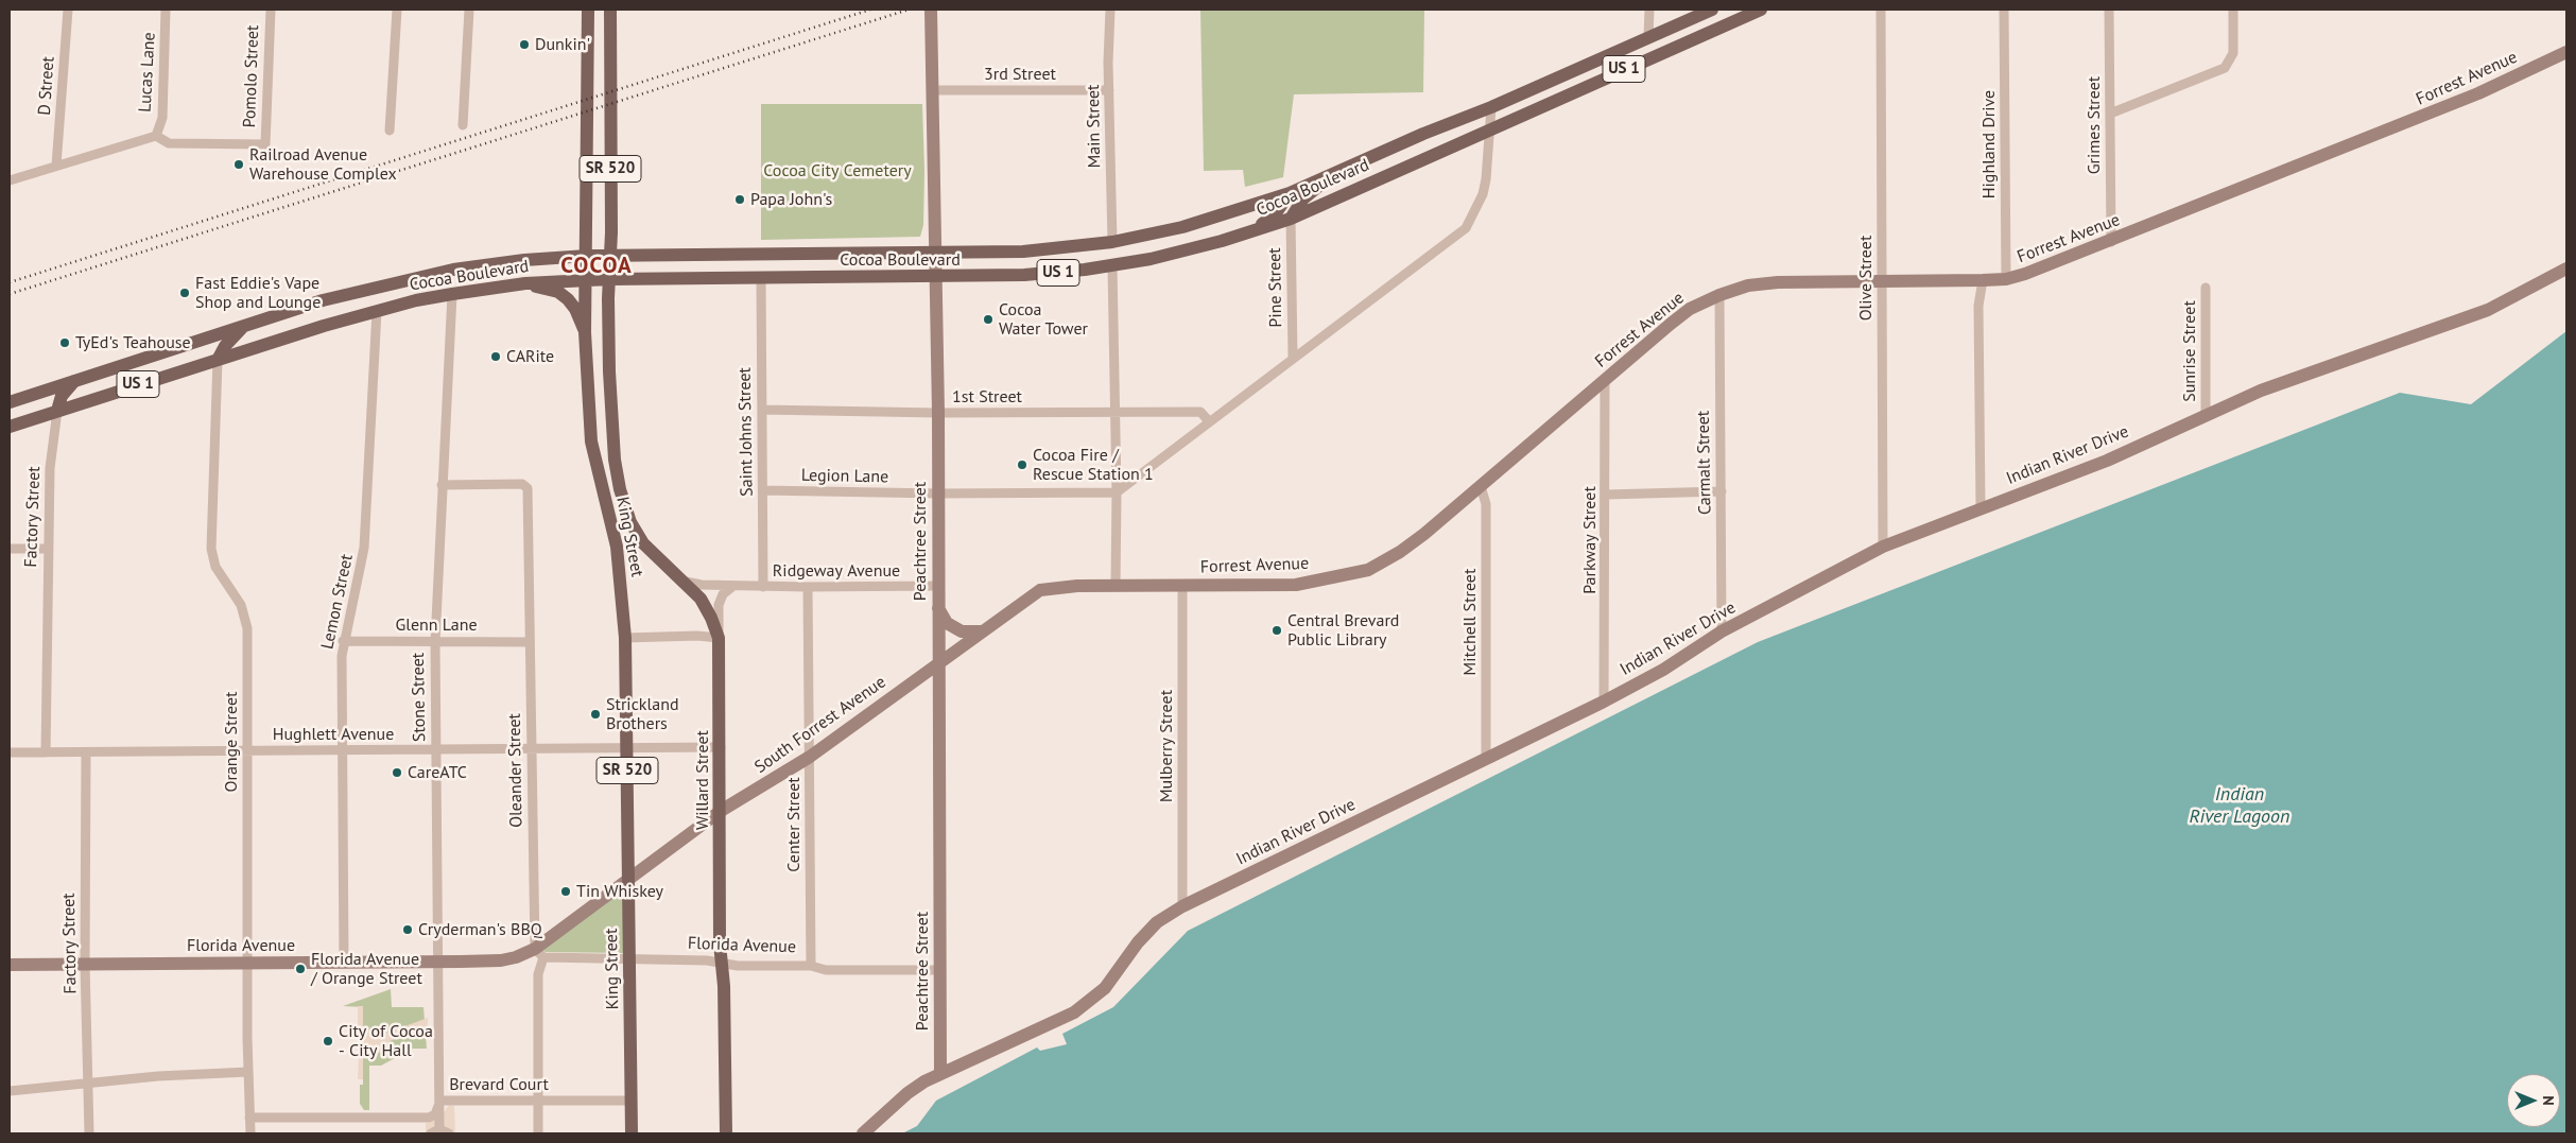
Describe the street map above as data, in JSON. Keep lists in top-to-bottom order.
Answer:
{
  "streets": {
    "main road": [
      "US 1",
      "SR 520",
      "Cocoa Boulevard",
      "King Street",
      "Willard Street"
    ],
    "street": [
      "Lucas Lane",
      "3rd Street",
      "Pomolo Street",
      "Forrest Avenue",
      "D Street",
      "Grimes Street",
      "Main Street",
      "Highland Drive",
      "Olive Street",
      "Pine Street",
      "Sunrise Street",
      "1st Street",
      "Saint Johns Street",
      "Indian River Drive",
      "Carmalt Street",
      "Legion Lane",
      "Factory Street",
      "Parkway Street",
      "Peachtree Street",
      "Ridgeway Avenue",
      "Lemon Street",
      "Mitchell Street",
      "Glenn Lane",
      "Stone Street",
      "South Forrest Avenue",
      "Hughlett Avenue",
      "Orange Street",
      "Mulberry Street",
      "Oleander Street",
      "Center Street",
      "Florida Avenue",
      "Brevard Court"
    ]
  },
  "crossings": [
    ["Lucas Lane", "Pomolo Street"],
    ["3rd Street", "Main Street"],
    ["3rd Street", "Peachtree Street"],
    ["Forrest Avenue", "Grimes Street"],
    ["Forrest Avenue", "Highland Drive"],
    ["Forrest Avenue", "Olive Street"],
    ["Forrest Avenue", "Carmalt Street"],
    ["Forrest Avenue", "Parkway Street"],
    ["Forrest Avenue", "Peachtree Street"],
    ["Forrest Avenue", "Mitchell Street"],
    ["Forrest Avenue", "South Forrest Avenue"],
    ["Forrest Avenue", "Mulberry Street"],
    ["Main Street", "Cocoa Boulevard"],
    ["SR 520", "Cocoa Boulevard"],
    ["SR 520", "King Street"],
    ["SR 520", "Willard Street"],
    ["SR 520", "Brevard Court"],
    ["Cocoa Boulevard", "Pine Street"],
    ["Cocoa Boulevard", "Saint Johns Street"],
    ["Cocoa Boulevard", "Factory Street"],
    ["Cocoa Boulevard", "King Street"],
    ["Cocoa Boulevard", "Peachtree Street"],
    ["Cocoa Boulevard", "Lemon Street"],
    ["Cocoa Boulevard", "Stone Street"],
    ["Cocoa Boulevard", "Orange Street"],
    ["Cocoa Boulevard", "Willard Street"],
    ["Olive Street", "Indian River Drive"],
    ["Sunrise Street", "Indian River Drive"],
    ["1st Street", "Saint Johns Street"],
    ["1st Street", "Peachtree Street"],
    ["Saint Johns Street", "Legion Lane"],
    ["Saint Johns Street", "Ridgeway Avenue"],
    ["Indian River Drive", "Carmalt Street"],
    ["Indian River Drive", "Parkway Street"],
    ["Indian River Drive", "Peachtree Street"],
    ["Indian River Drive", "Mitchell Street"],
    ["Indian River Drive", "Mulberry Street"],
    ["Legion Lane", "Peachtree Street"],
    ["Factory Street", "Hughlett Avenue"],
    ["Factory Street", "Florida Avenue"],
    ["King Street", "South Forrest Avenue"],
    ["King Street", "Hughlett Avenue"],
    ["King Street", "Florida Avenue"],
    ["King Street", "Brevard Court"],
    ["Peachtree Street", "Ridgeway Avenue"],
    ["Peachtree Street", "South Forrest Avenue"],
    ["Peachtree Street", "Florida Avenue"],
    ["Ridgeway Avenue", "Willard Street"],
    ["Ridgeway Avenue", "Center Street"],
    ["Lemon Street", "Glenn Lane"],
    ["Lemon Street", "Hughlett Avenue"],
    ["Lemon Street", "Florida Avenue"],
    ["Glenn Lane", "Stone Street"],
    ["Glenn Lane", "Oleander Street"],
    ["Stone Street", "Hughlett Avenue"],
    ["Stone Street", "Oleander Street"],
    ["Stone Street", "Florida Avenue"],
    ["Stone Street", "Brevard Court"],
    ["South Forrest Avenue", "Oleander Street"],
    ["South Forrest Avenue", "Willard Street"],
    ["South Forrest Avenue", "Center Street"],
    ["South Forrest Avenue", "Florida Avenue"],
    ["Hughlett Avenue", "Orange Street"],
    ["Hughlett Avenue", "Oleander Street"],
    ["Hughlett Avenue", "Willard Street"],
    ["Orange Street", "Florida Avenue"],
    ["Orange Street", "Brevard Court"],
    ["Oleander Street", "Florida Avenue"],
    ["Oleander Street", "Brevard Court"],
    ["Willard Street", "Florida Avenue"],
    ["Center Street", "Florida Avenue"]
  ],
  "districts": ["COCOA"],
  "water": ["Indian River Lagoon"],
  "parks": ["Cocoa City Cemetery"],
  "places": [
    "Dunkin'",
    "Railroad Avenue Warehouse Complex",
    "Papa John's",
    "Fast Eddie's Vape Shop and Lounge",
    "Cocoa Water Tower",
    "TyEd's Teahouse",
    "CARite",
    "Cocoa Fire / Rescue Station 1",
    "Central Brevard Public Library",
    "Strickland Brothers",
    "CareATC",
    "Tin Whiskey",
    "Cryderman's BBQ",
    "Florida Avenue / Orange Street",
    "City of Cocoa - City Hall"
  ],
  "north": "right"
}
